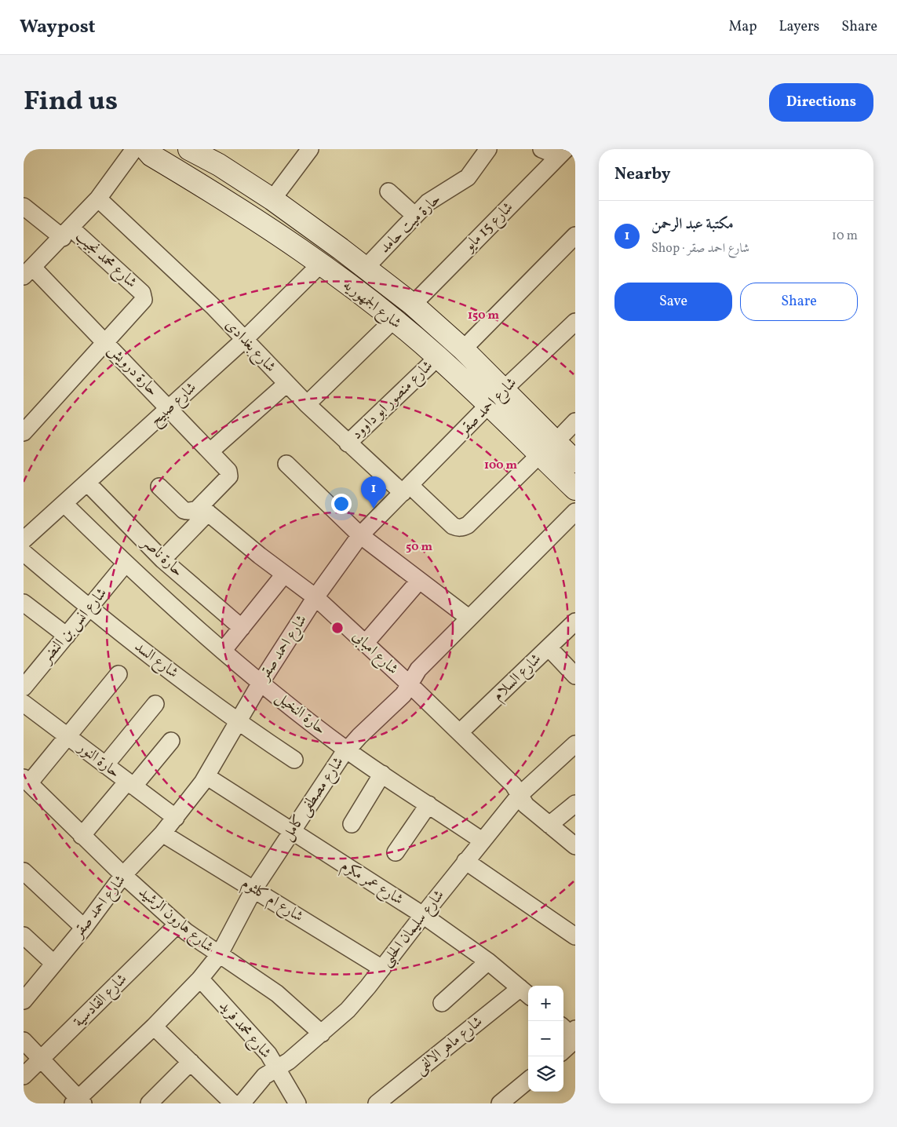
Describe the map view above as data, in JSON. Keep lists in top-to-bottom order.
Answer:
{
  "streets": {
    "main road": ["شارع الجمهوريه"],
    "street": [
      "حارة ميت حامد",
      "شارع 15 مايو",
      "شارع محمد نجيب",
      "شارع بغدادى",
      "حارة درويش",
      "شارع منصور ابو داوود",
      "شارع صبيح",
      "شارع احمد صقر",
      "حارة ناصر",
      "شارع انس بن النضر",
      "شارع امبابى",
      "شارع السد",
      "شارع السلام",
      "حارة النخيل",
      "حارة النور",
      "شارع مصطفى كامل",
      "شارع عمر مكرم",
      "شارع ام كلثوم",
      "شارع هارون الرشيد",
      "شارع سليمان الحلبى",
      "شارع القادسية",
      "شارع محمد فريد",
      "شارع ماهر الالفى"
    ]
  },
  "crossings": [
    ["حارة ميت حامد", "شارع الجمهوريه"],
    ["شارع 15 مايو", "شارع الجمهوريه"],
    ["شارع محمد نجيب", "حارة درويش"],
    ["شارع الجمهوريه", "شارع بغدادى"],
    ["شارع الجمهوريه", "شارع منصور ابو داوود"],
    ["شارع الجمهوريه", "شارع صبيح"],
    ["شارع الجمهوريه", "شارع احمد صقر"],
    ["شارع بغدادى", "شارع منصور ابو داوود"],
    ["شارع بغدادى", "شارع صبيح"],
    ["شارع بغدادى", "شارع احمد صقر"],
    ["حارة درويش", "شارع صبيح"],
    ["حارة درويش", "شارع امبابى"],
    ["شارع صبيح", "حارة ناصر"],
    ["شارع صبيح", "حارة النخيل"],
    ["شارع احمد صقر", "شارع امبابى"],
    ["شارع احمد صقر", "شارع السد"],
    ["شارع احمد صقر", "حارة النخيل"],
    ["شارع احمد صقر", "حارة النور"],
    ["شارع احمد صقر", "شارع عمر مكرم"],
    ["شارع احمد صقر", "شارع ام كلثوم"],
    ["شارع احمد صقر", "شارع هارون الرشيد"],
    ["شارع انس بن النضر", "شارع السد"],
    ["شارع انس بن النضر", "حارة النخيل"],
    ["شارع امبابى", "شارع السلام"],
    ["شارع امبابى", "شارع مصطفى كامل"],
    ["شارع امبابى", "شارع سليمان الحلبى"],
    ["حارة النخيل", "شارع مصطفى كامل"],
    ["حارة النخيل", "شارع سليمان الحلبى"],
    ["شارع مصطفى كامل", "شارع عمر مكرم"],
    ["شارع مصطفى كامل", "شارع ام كلثوم"],
    ["شارع مصطفى كامل", "شارع هارون الرشيد"],
    ["شارع مصطفى كامل", "شارع محمد فريد"],
    ["شارع عمر مكرم", "شارع سليمان الحلبى"],
    ["شارع عمر مكرم", "شارع ماهر الالفى"],
    ["شارع ام كلثوم", "شارع سليمان الحلبى"],
    ["شارع هارون الرشيد", "شارع سليمان الحلبى"],
    ["شارع هارون الرشيد", "شارع القادسية"],
    ["شارع سليمان الحلبى", "شارع محمد فريد"]
  ],
  "page": {
    "header": "Waypost",
    "nav": ["Map", "Layers", "Share"],
    "title": "Find us",
    "buttons": [
      "Directions",
      ["Save", "Share"]
    ],
    "heading": "Nearby",
    "list": [
      {
        "mark": "1",
        "name": "مكتبة عبد الرحمن",
        "note": "Shop · شارع احمد صقر",
        "value": "10 m"
      }
    ],
    "pins": "1",
    "map_buttons": ["+", "−"]
  },
  "rings": ["150 m", "100 m", "50 m"]
}
